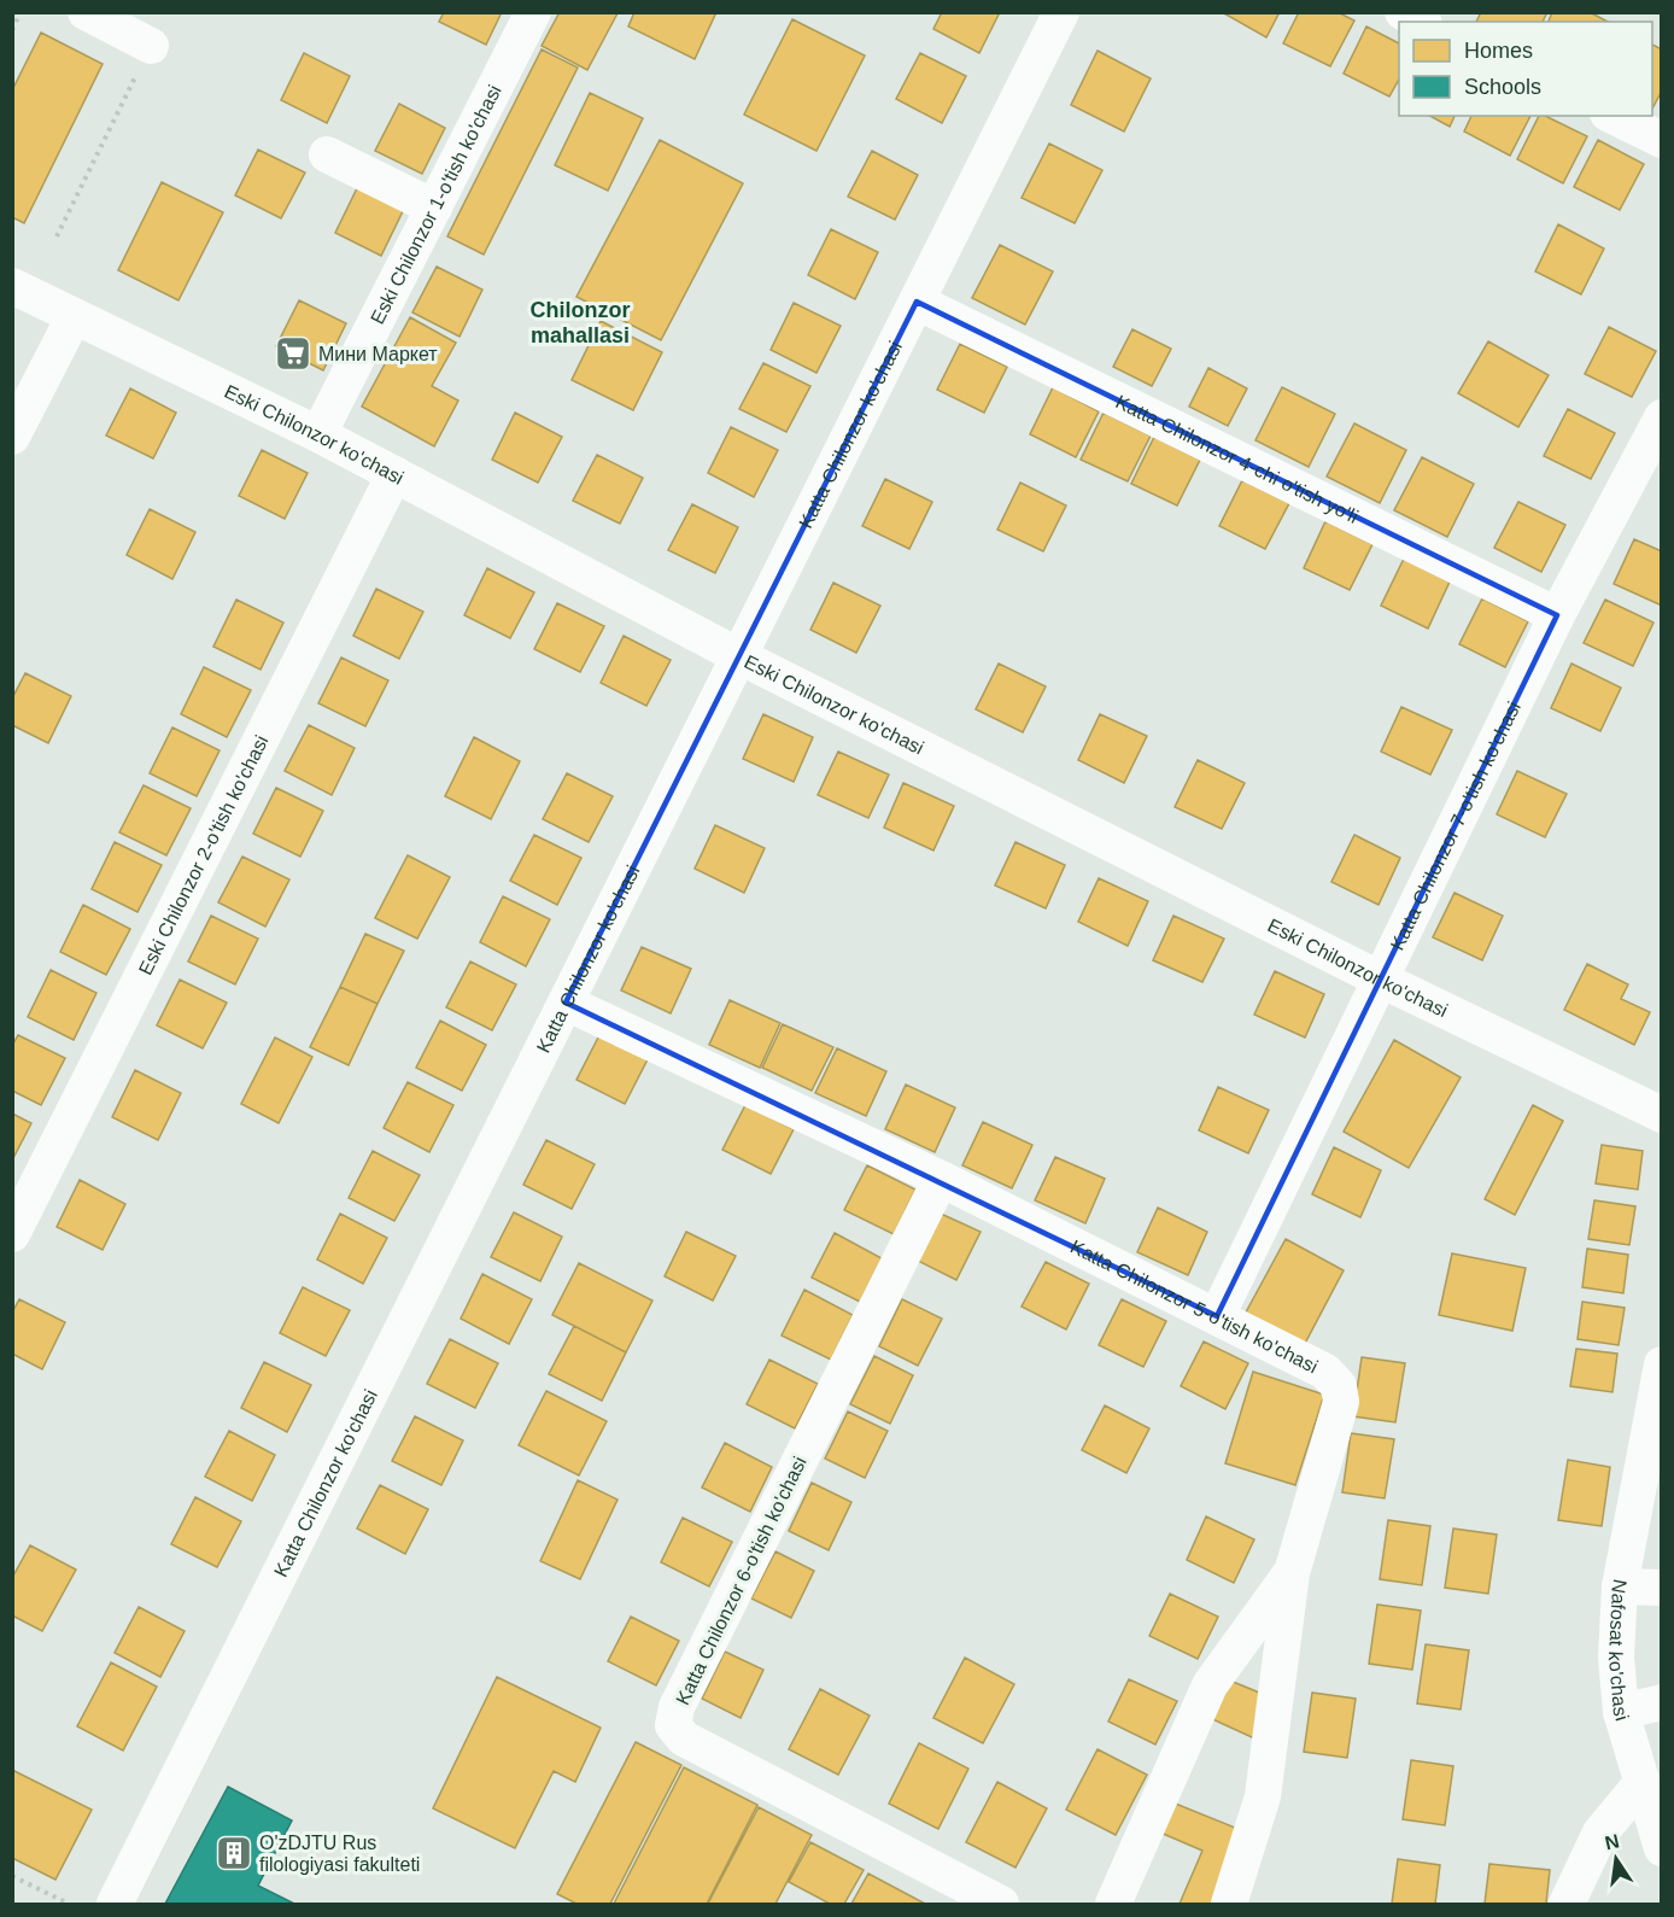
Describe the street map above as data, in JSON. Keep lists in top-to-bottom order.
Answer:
{
  "streets": {
    "street": [
      "Eski Chilonzor 1-o'tish ko'chasi",
      "Eski Chilonzor ko'chasi",
      "Katta Chilonzor ko'chasi",
      "Katta Chilonzor 4-chi o'tish yo'li",
      "Katta Chilonzor 7-o'tish ko'chasi",
      "Eski Chilonzor 2-o'tish ko'chasi",
      "Katta Chilonzor 5-o'tish ko'chasi",
      "Katta Chilonzor 6-o'tish ko'chasi",
      "Nafosat ko'chasi"
    ]
  },
  "crossings": [
    ["Eski Chilonzor 1-o'tish ko'chasi", "Eski Chilonzor ko'chasi"],
    ["Eski Chilonzor ko'chasi", "Katta Chilonzor ko'chasi"],
    ["Eski Chilonzor ko'chasi", "Katta Chilonzor 7-o'tish ko'chasi"],
    ["Eski Chilonzor ko'chasi", "Eski Chilonzor 2-o'tish ko'chasi"],
    ["Katta Chilonzor ko'chasi", "Katta Chilonzor 4-chi o'tish yo'li"],
    ["Katta Chilonzor ko'chasi", "Katta Chilonzor 5-o'tish ko'chasi"],
    ["Katta Chilonzor 4-chi o'tish yo'li", "Katta Chilonzor 7-o'tish ko'chasi"],
    ["Katta Chilonzor 7-o'tish ko'chasi", "Katta Chilonzor 5-o'tish ko'chasi"],
    ["Katta Chilonzor 5-o'tish ko'chasi", "Katta Chilonzor 6-o'tish ko'chasi"]
  ],
  "districts": ["Chilonzor mahallasi"],
  "places": {
    "supermarket": ["Мини Маркет"],
    "building": ["O'zDJTU Rus filologiyasi fakulteti"]
  },
  "legend": ["Homes", "Schools"],
  "north": "top"
}
